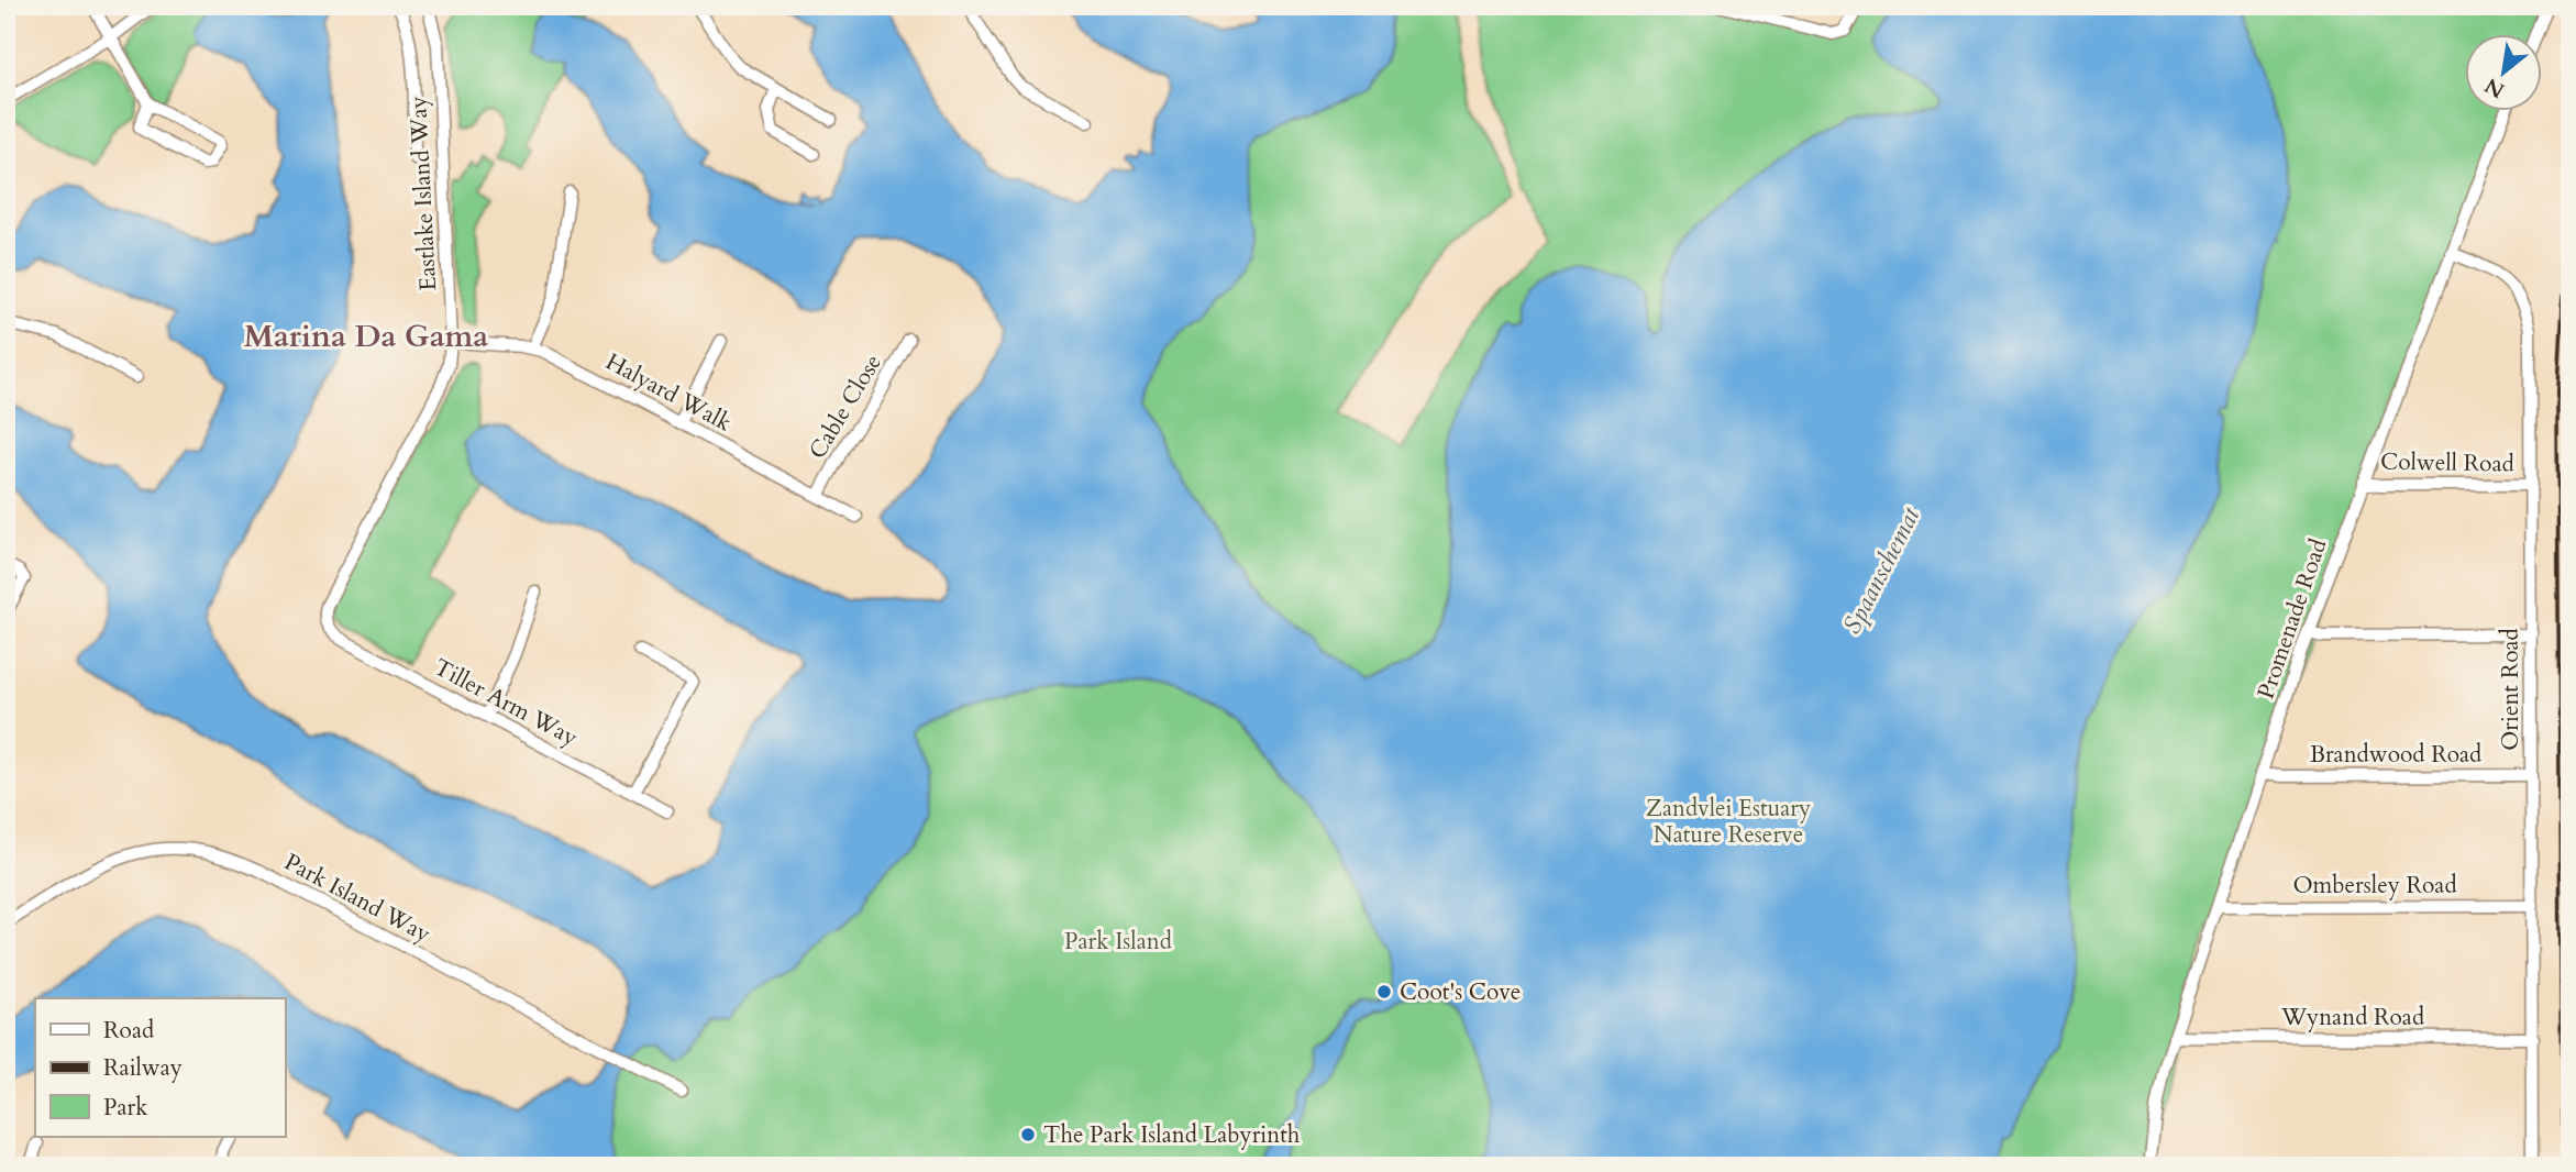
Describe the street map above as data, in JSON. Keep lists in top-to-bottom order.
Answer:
{
  "streets": {
    "street": [
      "Eastlake Island Way",
      "Halyard Walk",
      "Cable Close",
      "Colwell Road",
      "Promenade Road",
      "Orient Road",
      "Tiller Arm Way",
      "Brandwood Road",
      "Ombersley Road",
      "Park Island Way",
      "Wynand Road"
    ]
  },
  "crossings": [
    ["Eastlake Island Way", "Halyard Walk"],
    ["Eastlake Island Way", "Tiller Arm Way"],
    ["Halyard Walk", "Cable Close"],
    ["Colwell Road", "Promenade Road"],
    ["Colwell Road", "Orient Road"],
    ["Promenade Road", "Orient Road"],
    ["Promenade Road", "Brandwood Road"],
    ["Promenade Road", "Ombersley Road"],
    ["Promenade Road", "Wynand Road"],
    ["Orient Road", "Brandwood Road"],
    ["Orient Road", "Ombersley Road"],
    ["Orient Road", "Wynand Road"]
  ],
  "districts": ["Marina Da Gama"],
  "water": ["Spaanschemat"],
  "parks": ["Zandvlei Estuary Nature Reserve", "Park Island"],
  "places": ["Coot's Cove", "The Park Island Labyrinth"],
  "legend": ["Road", "Railway", "Park"],
  "north": "bottom left"
}
